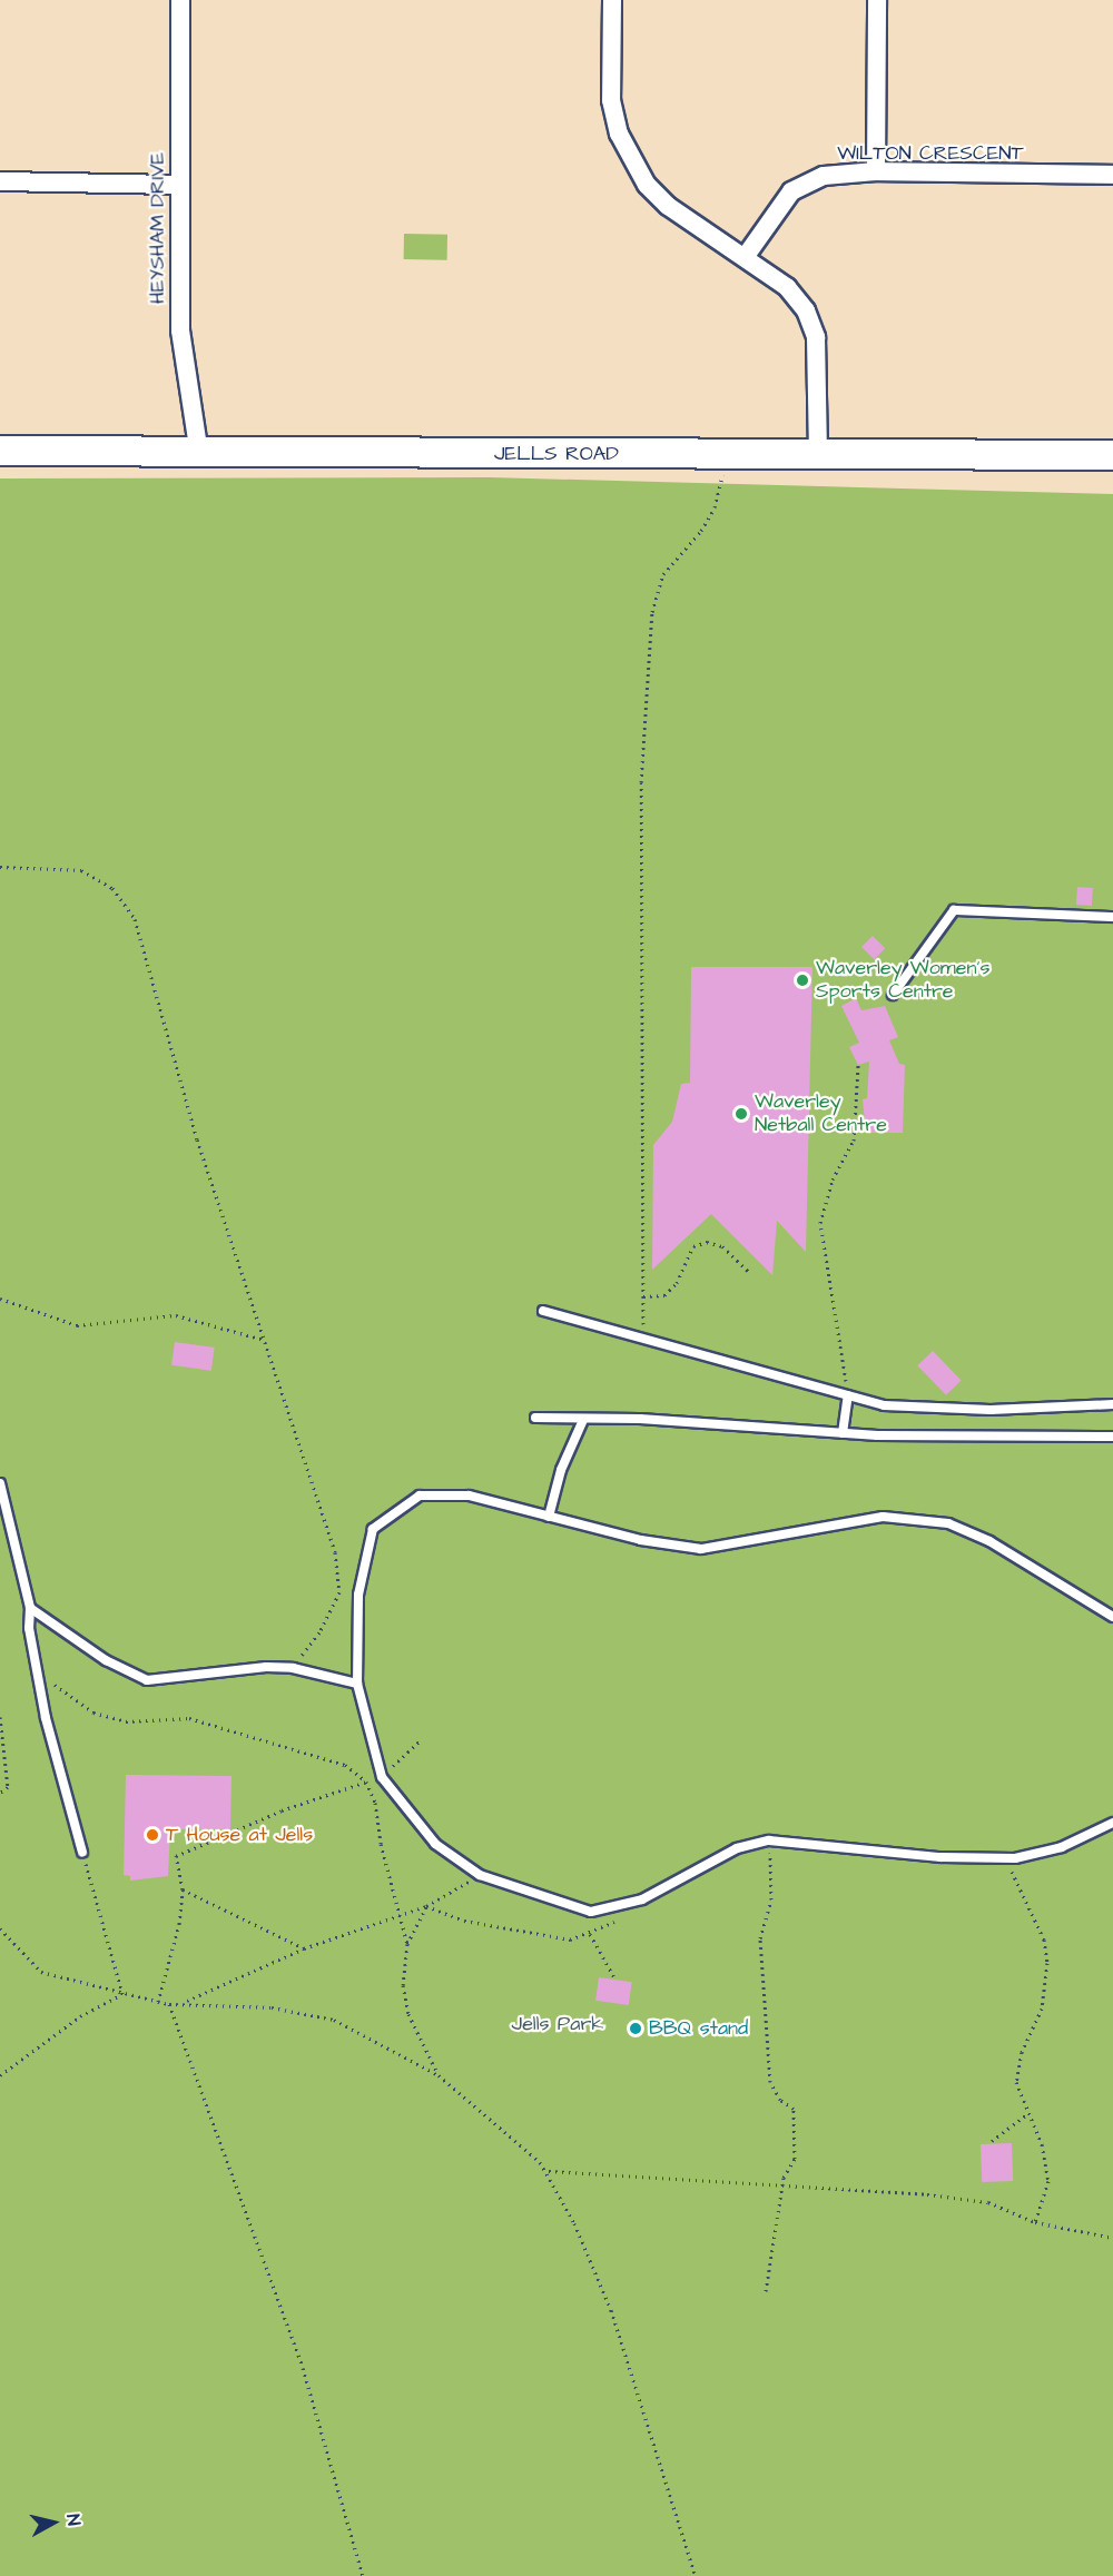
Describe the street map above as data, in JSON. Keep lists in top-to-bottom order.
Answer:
{
  "streets": {
    "main road": ["JELLS ROAD"],
    "street": ["WILTON CRESCENT", "HEYSHAM DRIVE"]
  },
  "crossings": [
    ["HEYSHAM DRIVE", "JELLS ROAD"]
  ],
  "parks": ["Jells Park"],
  "places": [
    "Waverley Women's Sports Centre",
    "Waverley Netball Centre",
    "T House at Jells",
    "BBQ stand"
  ],
  "north": "right"
}
